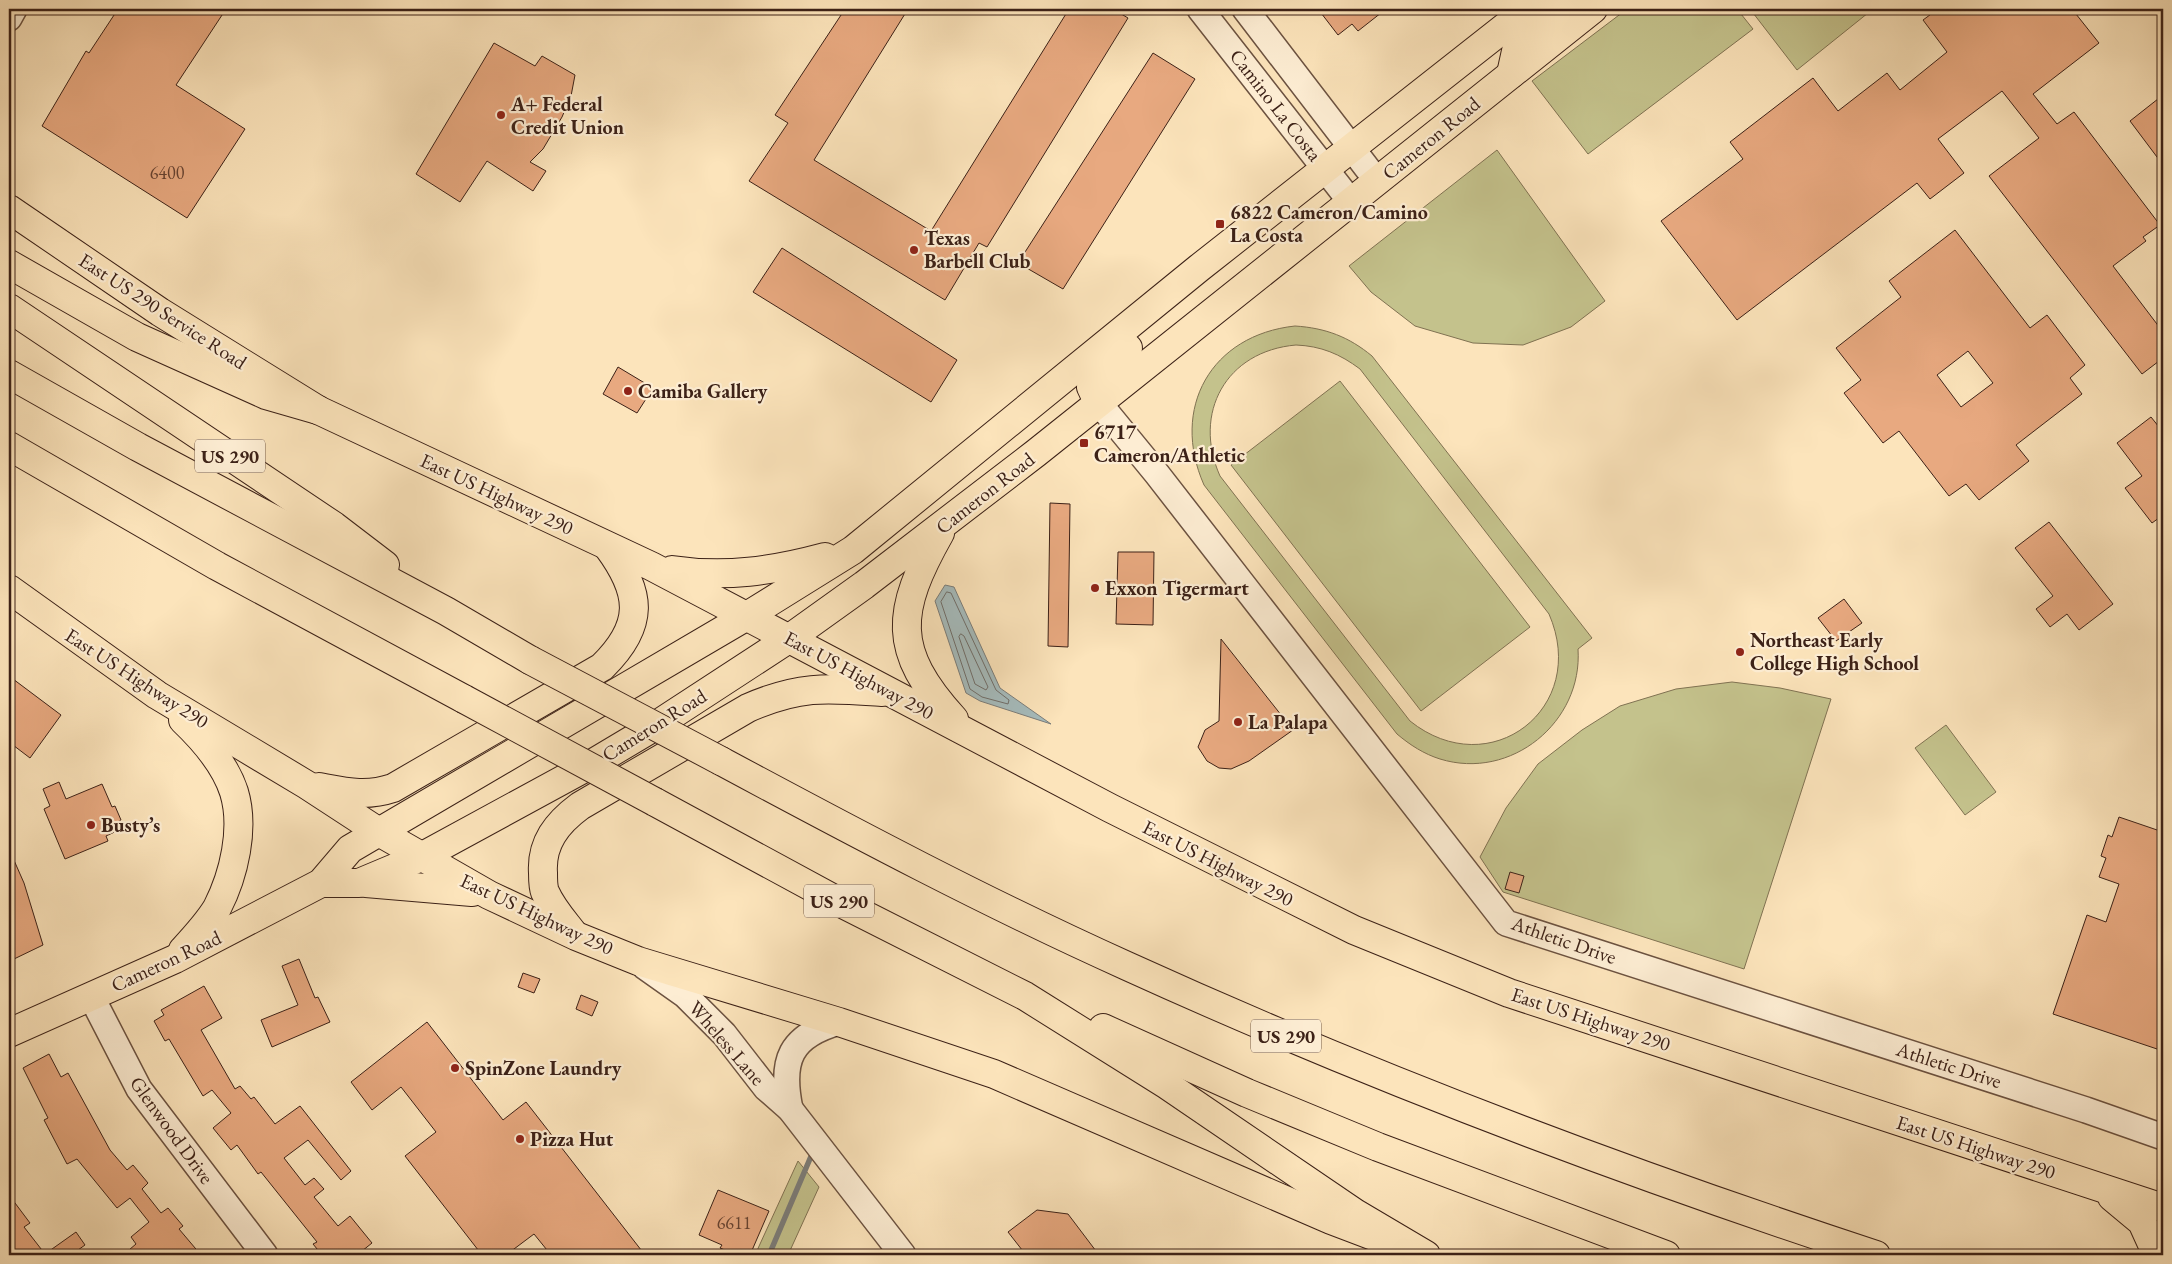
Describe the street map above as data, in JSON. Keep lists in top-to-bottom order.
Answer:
{
  "streets": {
    "main road": [
      "Cameron Road",
      "East US 290 Service Road",
      "US 290",
      "East US Highway 290"
    ],
    "street": [
      "Camino La Costa",
      "Athletic Drive",
      "Wheless Lane",
      "Glenwood Drive"
    ]
  },
  "crossings": [
    ["Camino La Costa", "Cameron Road"],
    ["Cameron Road", "East US Highway 290"],
    ["Cameron Road", "Athletic Drive"],
    ["Cameron Road", "Glenwood Drive"],
    ["East US 290 Service Road", "East US Highway 290"],
    ["East US Highway 290", "Wheless Lane"]
  ],
  "places": {
    "other": [
      "A+ Federal Credit Union",
      "Texas Barbell Club",
      "Camiba Gallery",
      "Exxon Tigermart",
      "Northeast Early College High School",
      "La Palapa",
      "Busty’s",
      "SpinZone Laundry",
      "Pizza Hut"
    ],
    "transit": ["6822 Cameron/Camino La Costa", "6717 Cameron/Athletic"]
  },
  "house_numbers": ["6400", "6611"]
}
